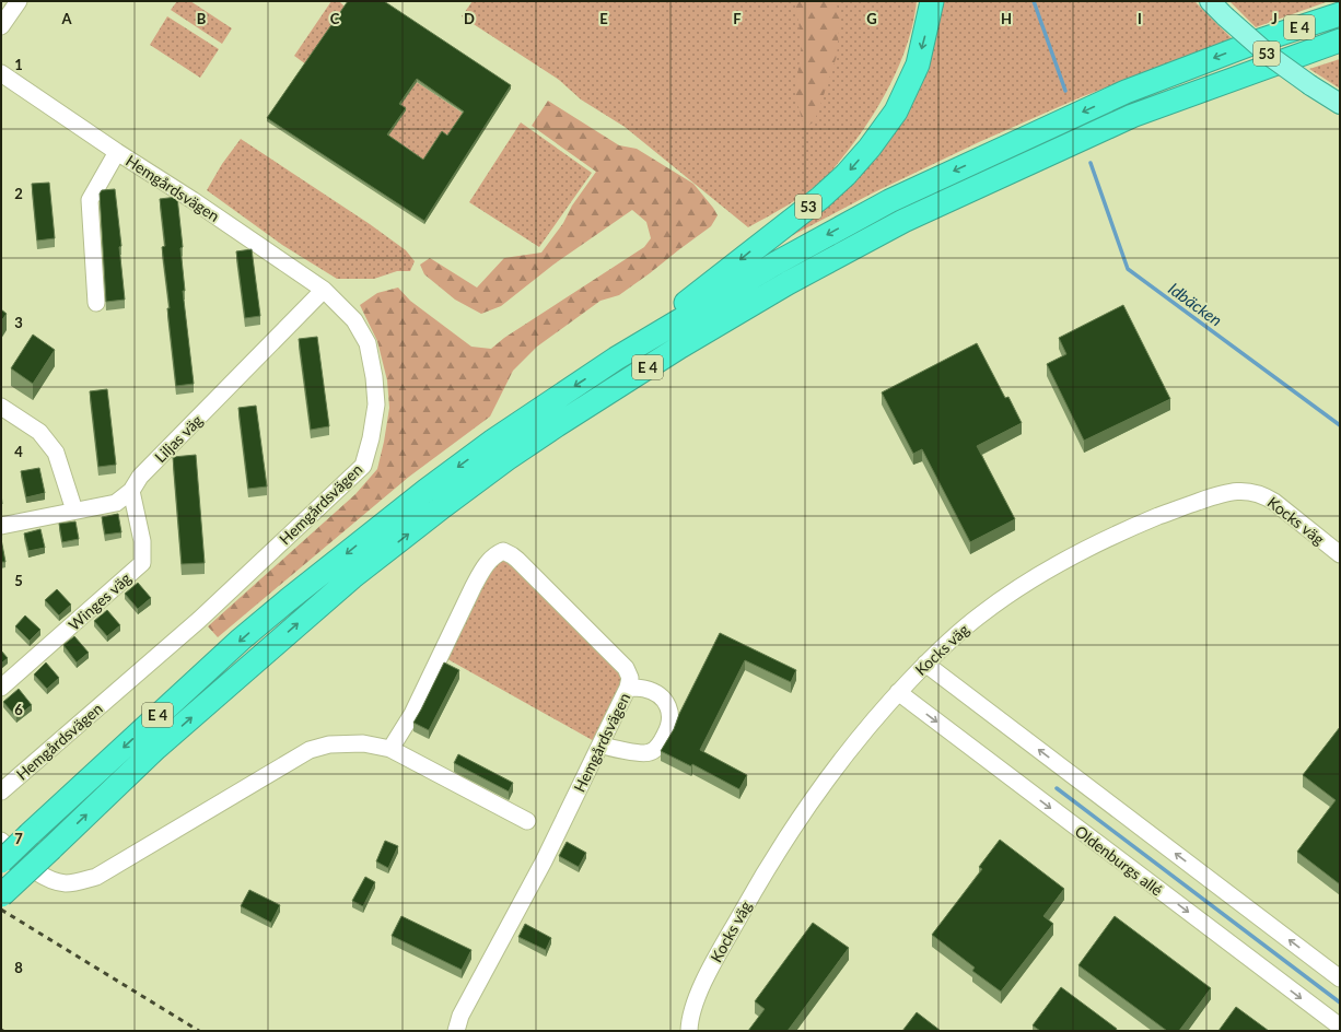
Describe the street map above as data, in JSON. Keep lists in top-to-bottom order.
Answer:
{
  "streets": {
    "highway": ["E 4", "53"],
    "street": [
      "Hemgårdsvägen",
      "Liljas väg",
      "Kocks väg",
      "Winges väg",
      "Oldenburgs allé"
    ]
  },
  "crossings": [
    ["E 4", "53"],
    ["Hemgårdsvägen", "Liljas väg"],
    ["Liljas väg", "Winges väg"],
    ["Kocks väg", "Oldenburgs allé"]
  ],
  "water": ["Idbäcken"],
  "grid": {
    "columns": [
      "A",
      "B",
      "C",
      "D",
      "E",
      "F",
      "G",
      "H",
      "I",
      "J"
    ],
    "rows": [
      "1",
      "2",
      "3",
      "4",
      "5",
      "6",
      "7",
      "8"
    ]
  }
}
